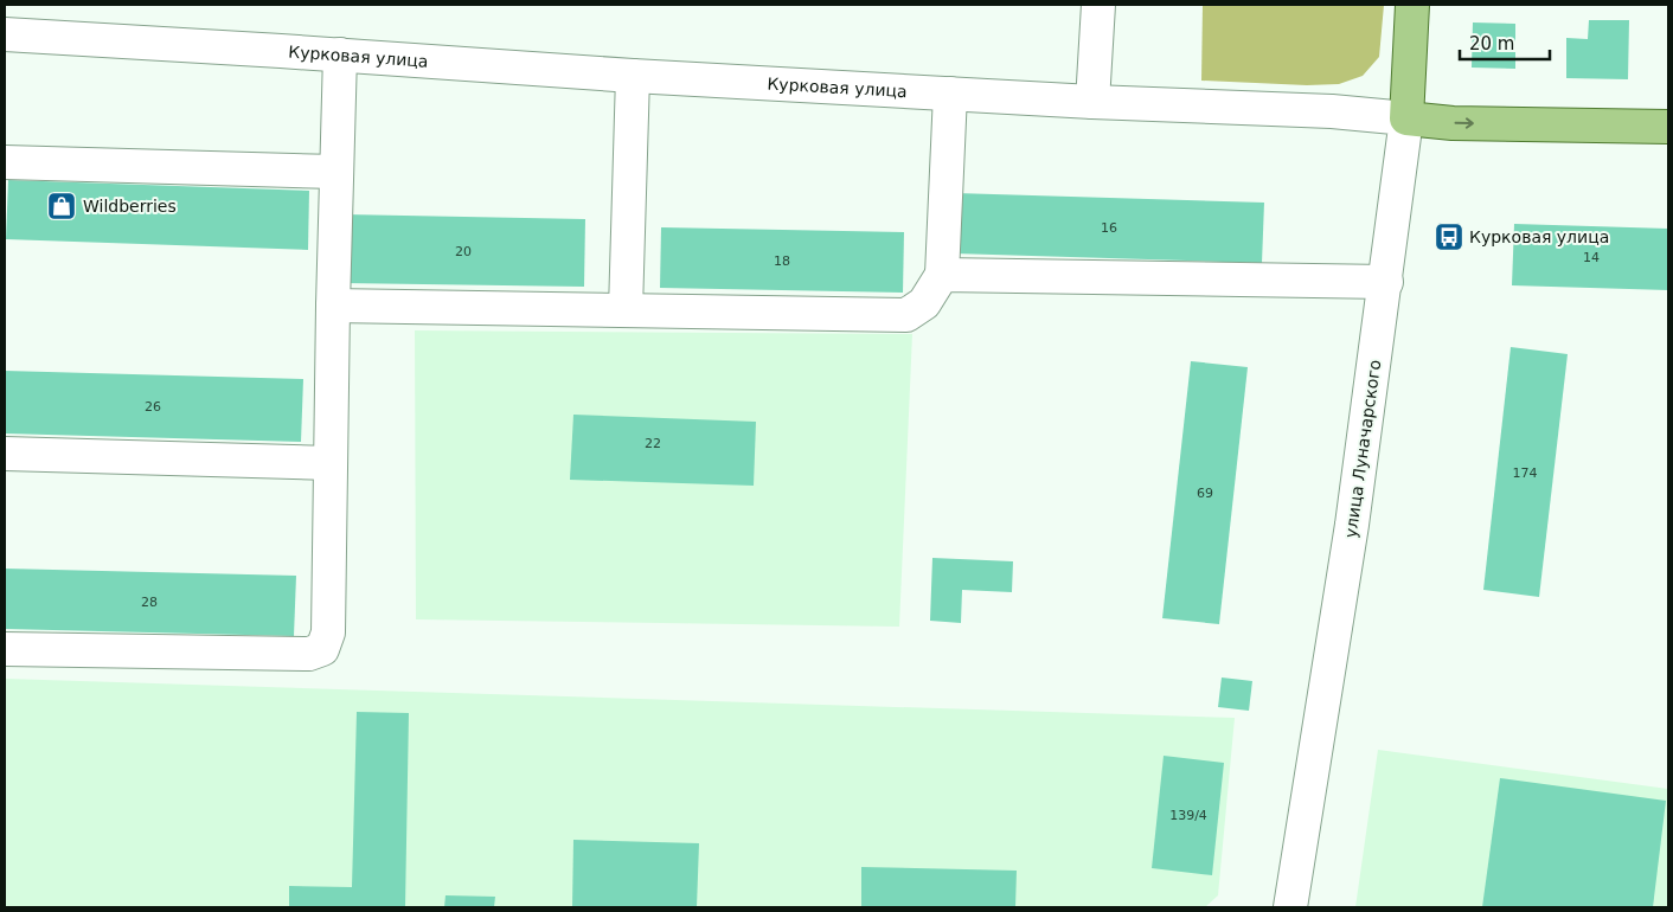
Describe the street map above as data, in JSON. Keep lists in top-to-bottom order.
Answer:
{
  "streets": {
    "main road": ["Курковая улица", "улица Луначарского"]
  },
  "crossings": [
    ["Курковая улица", "улица Луначарского"]
  ],
  "places": {
    "shop": ["Wildberries"],
    "bus stop": ["Курковая улица"]
  },
  "house_numbers": [
    "16",
    "20",
    "14",
    "18",
    "26",
    "22",
    "174",
    "69",
    "28",
    "139/4"
  ],
  "scale_bar": "20 m"
}
